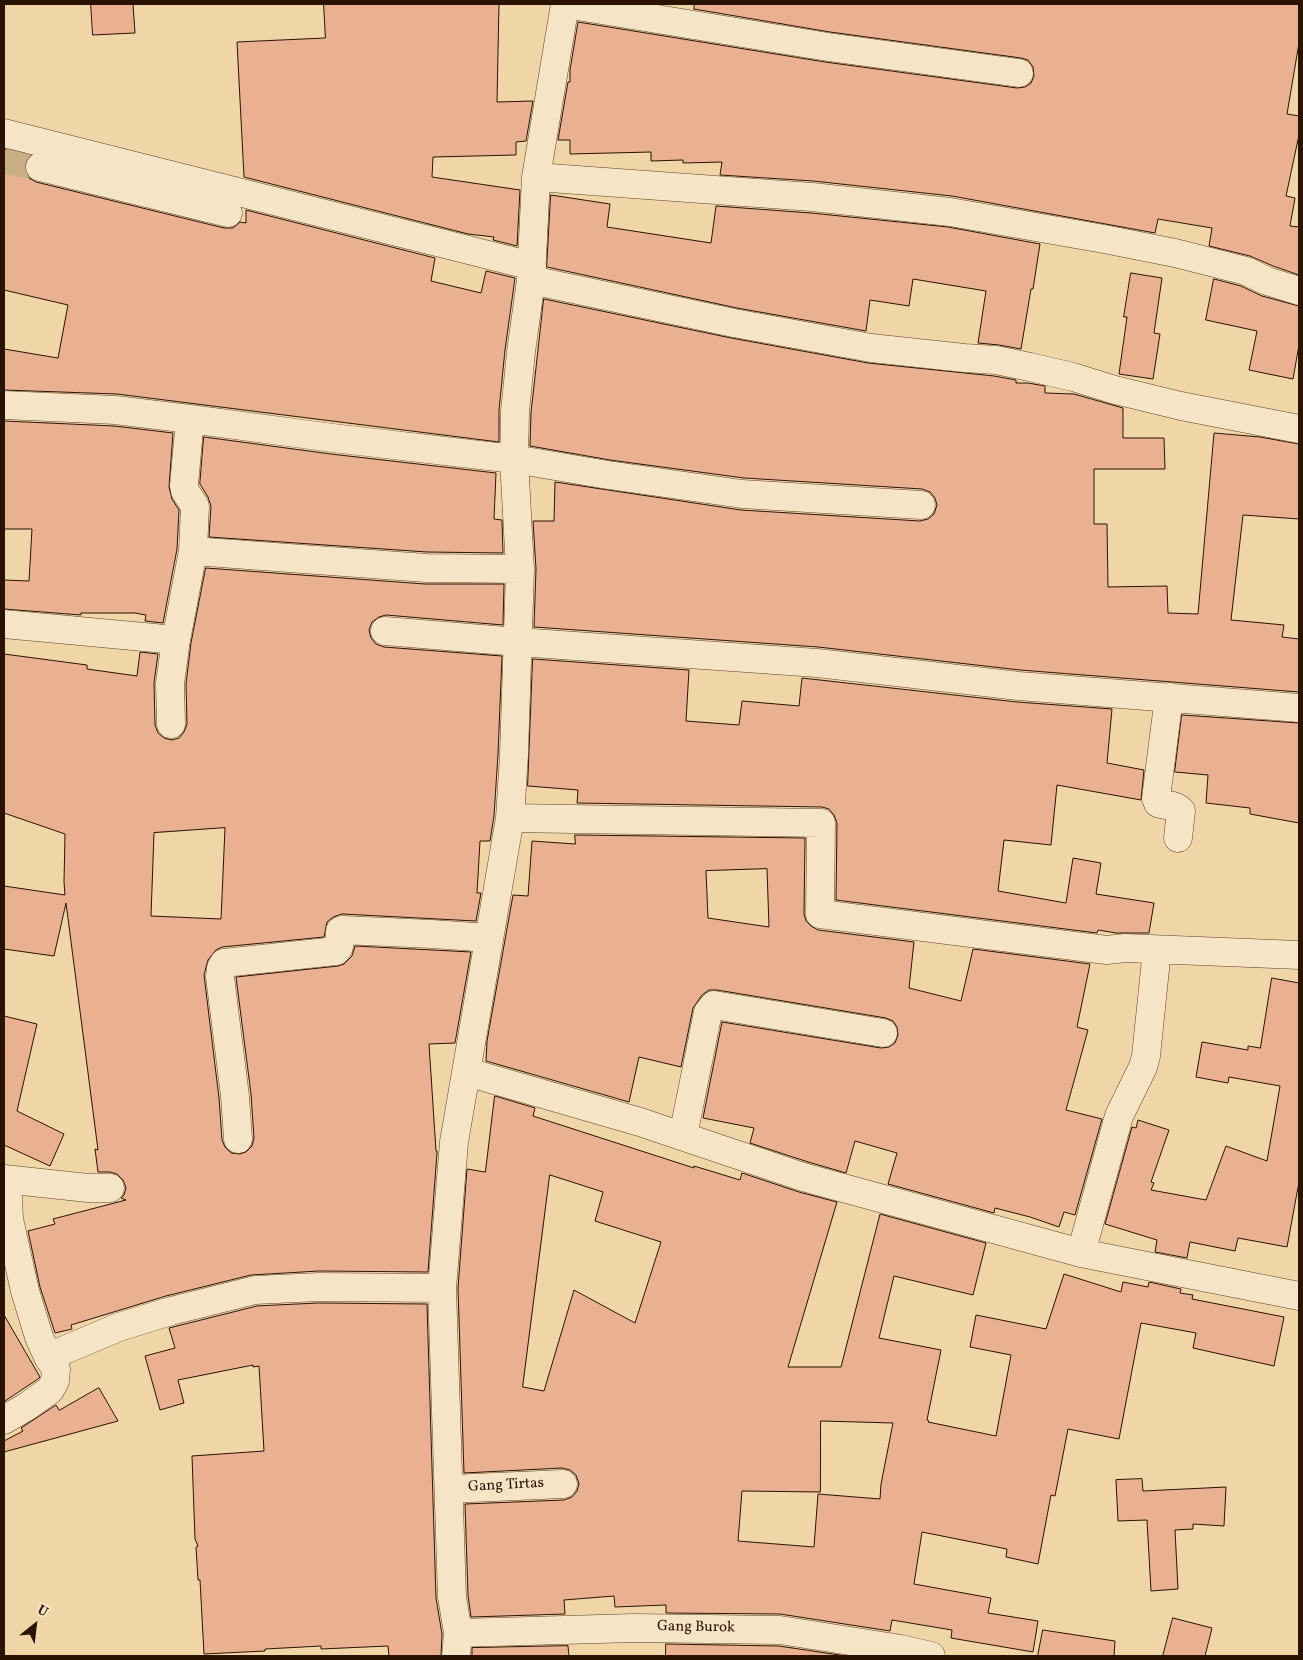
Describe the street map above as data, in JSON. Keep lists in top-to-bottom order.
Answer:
{
  "streets": {
    "street": ["Gang Tirtas", "Gang Burok"]
  },
  "north": "top right"
}
